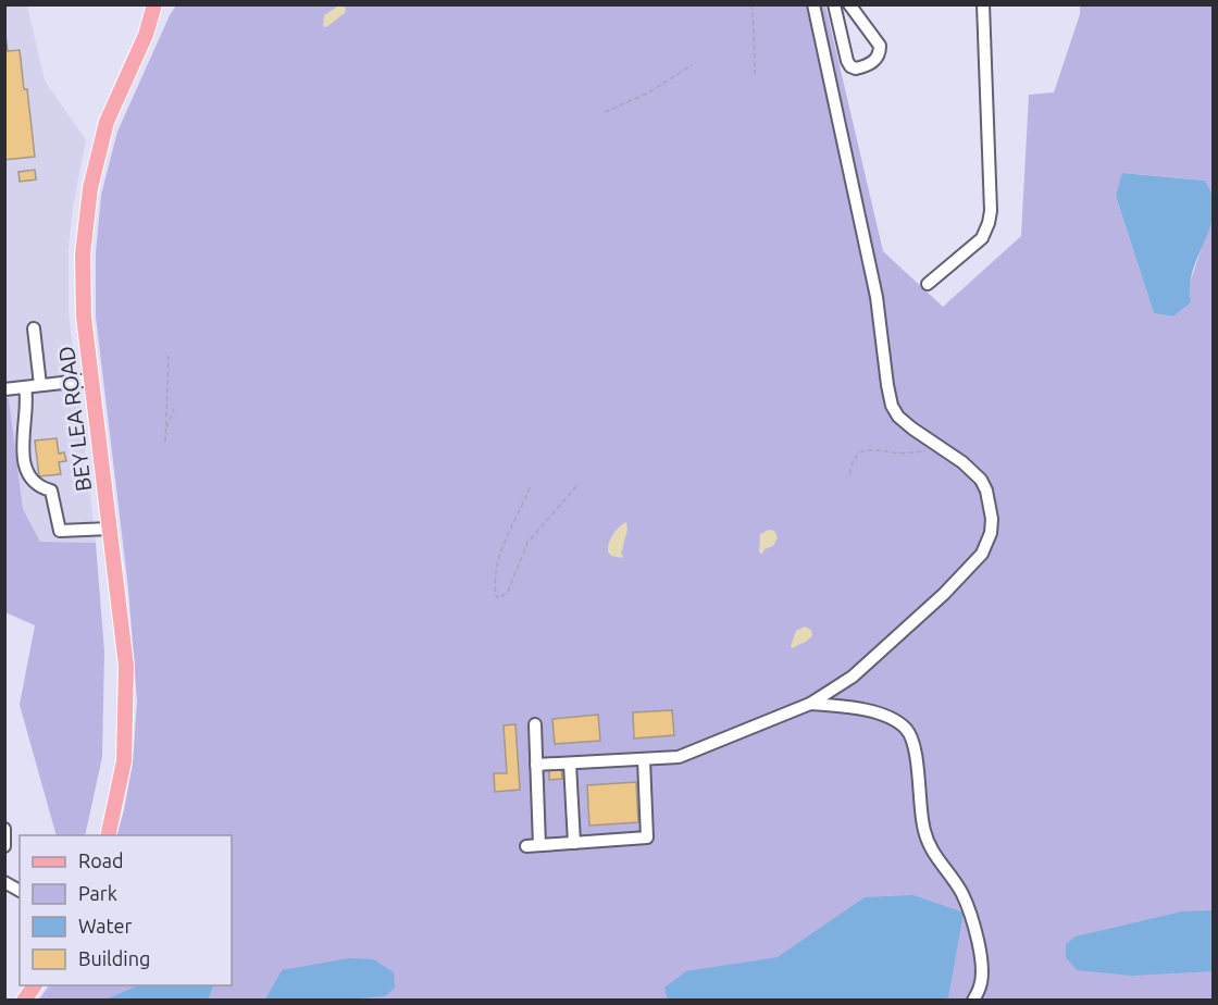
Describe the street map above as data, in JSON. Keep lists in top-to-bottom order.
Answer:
{
  "streets": {
    "main road": ["BEY LEA ROAD"]
  },
  "legend": [
    "Road",
    "Park",
    "Water",
    "Building"
  ]
}
